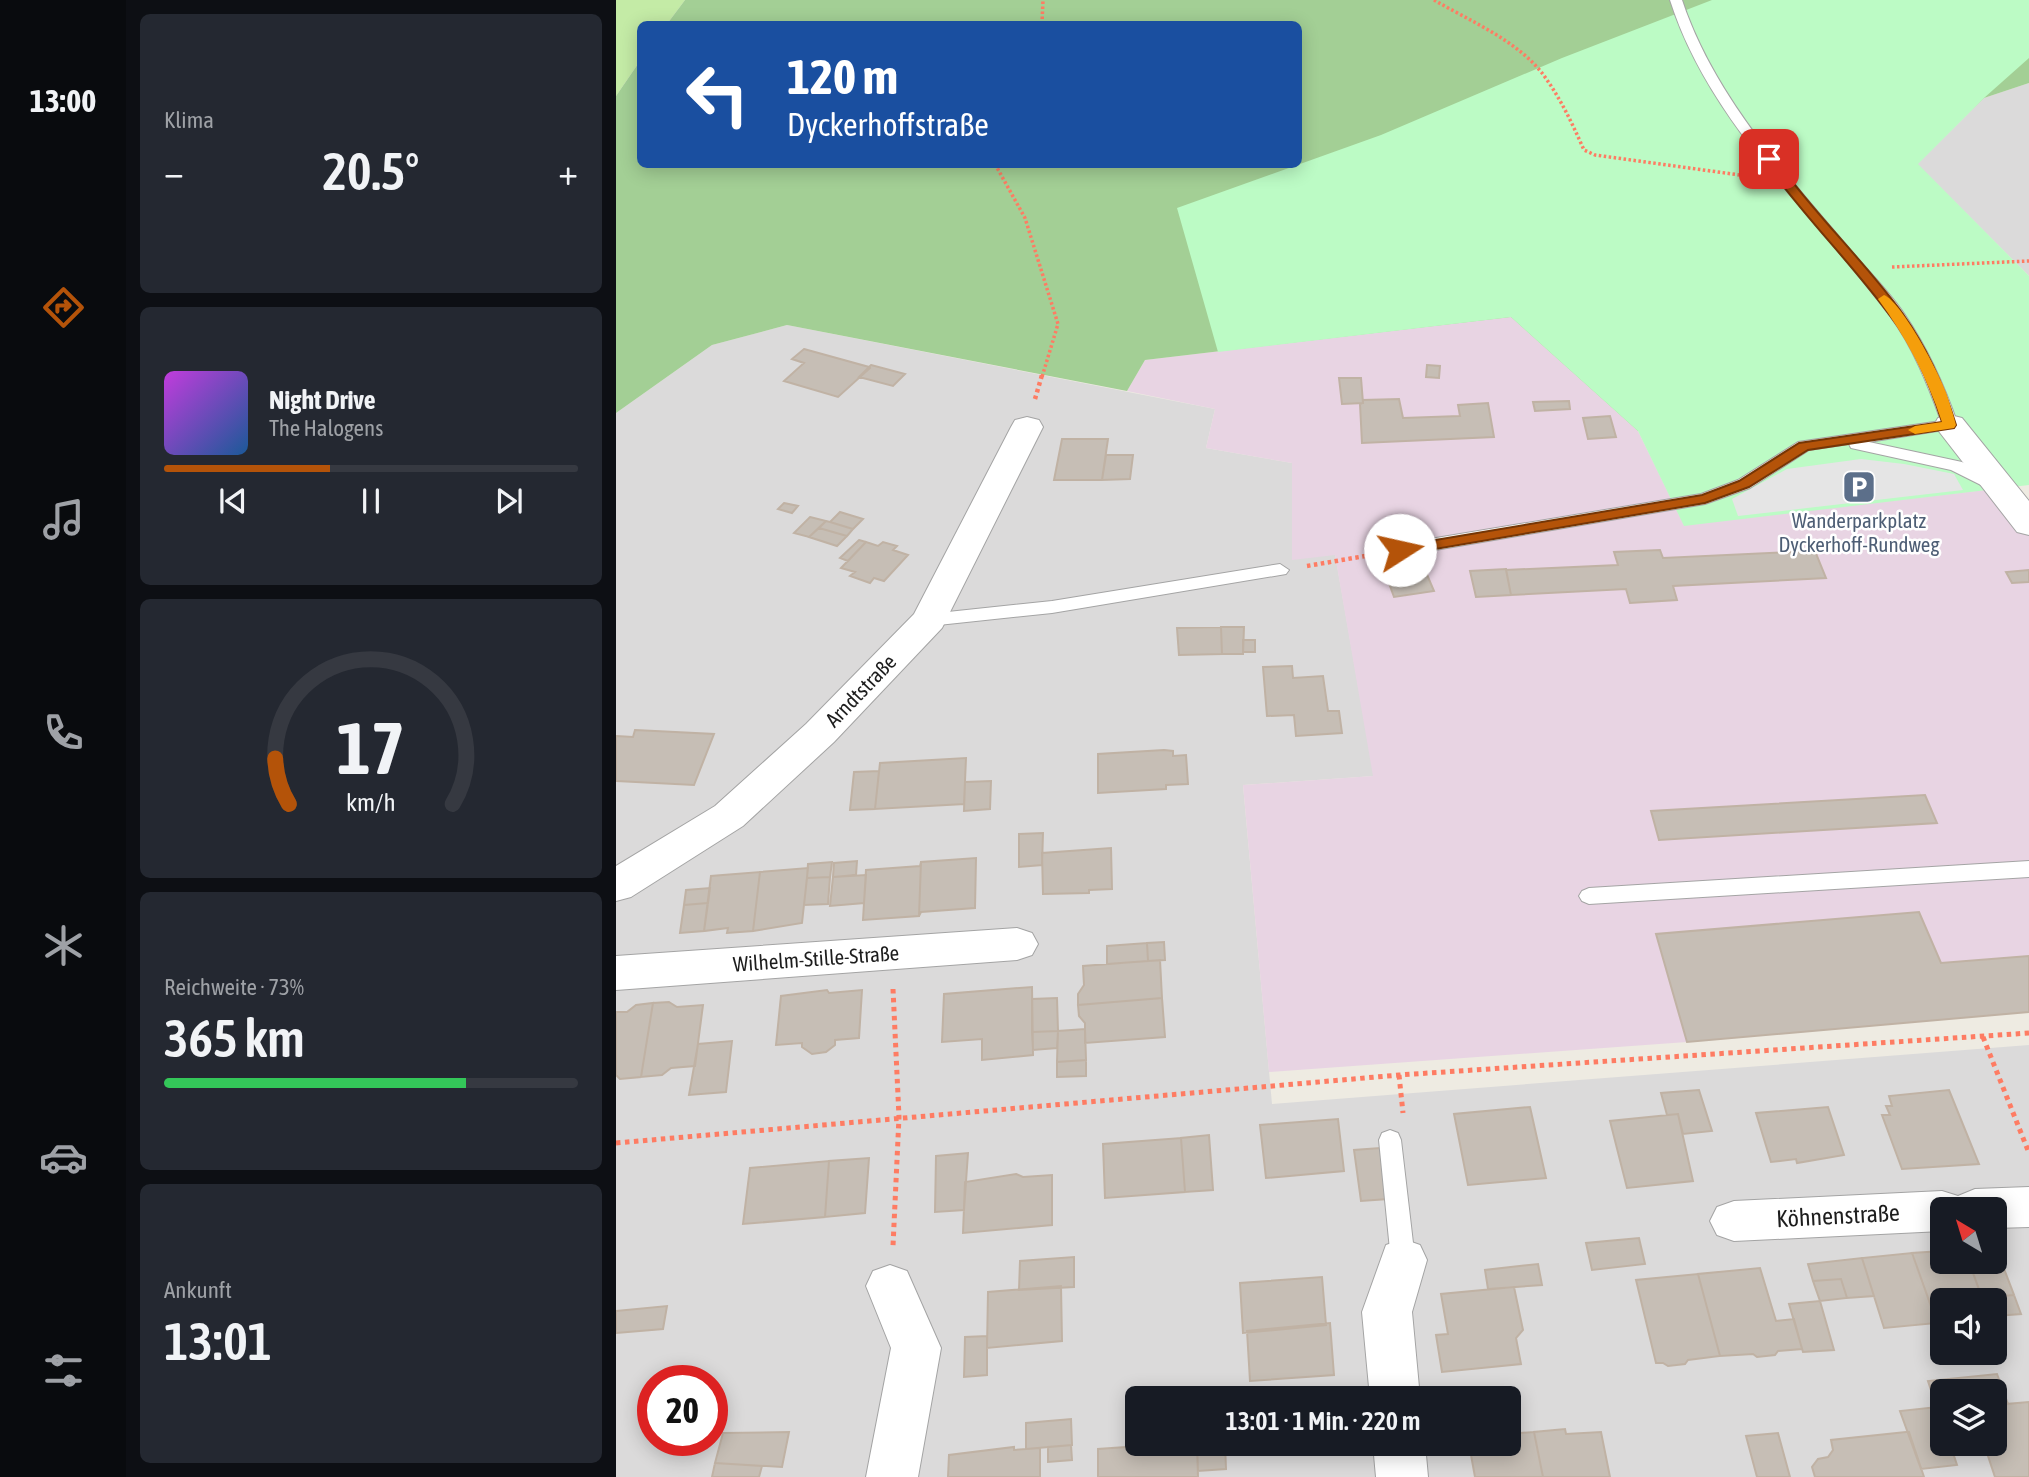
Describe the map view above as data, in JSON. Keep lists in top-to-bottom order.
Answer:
{
  "streets": {
    "street": ["Arndtstraße", "Wilhelm-Stille-Straße", "Köhnenstraße"]
  },
  "places": {
    "parking": ["Wanderparkplatz Dyckerhoff-Rundweg"]
  },
  "north": "top left",
  "page": {
    "tabs": "13:00",
    "tile": [
      "Klima",
      ["Reichweite · 73%", "365 km"],
      ["Ankunft", "13:01"]
    ],
    "turn": ["120 m", "Dyckerhoffstraße"],
    "heat": ["−", "20.5°", "+"],
    "song": ["Night Drive", "The Halogens"],
    "limit": "20",
    "trip": "13:01 · 1 Min. · 220 m",
    "gauge": ["17", "km/h"]
  }
}
